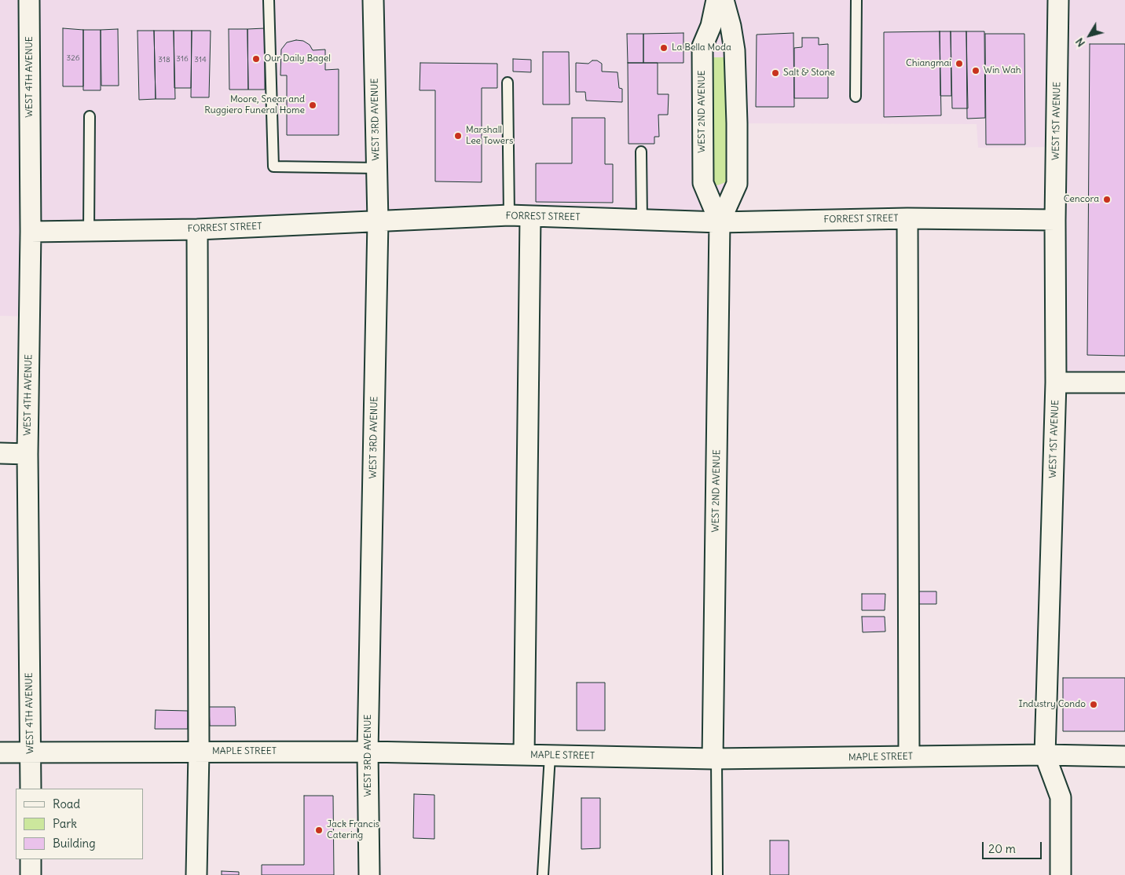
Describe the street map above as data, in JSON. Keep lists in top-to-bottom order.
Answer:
{
  "streets": {
    "street": [
      "WEST 4TH AVENUE",
      "WEST 2ND AVENUE",
      "WEST 3RD AVENUE",
      "WEST 1ST AVENUE",
      "FORREST STREET",
      "MAPLE STREET"
    ]
  },
  "crossings": [
    ["WEST 4TH AVENUE", "FORREST STREET"],
    ["WEST 4TH AVENUE", "MAPLE STREET"],
    ["WEST 2ND AVENUE", "FORREST STREET"],
    ["WEST 2ND AVENUE", "MAPLE STREET"],
    ["WEST 3RD AVENUE", "FORREST STREET"],
    ["WEST 3RD AVENUE", "MAPLE STREET"],
    ["WEST 1ST AVENUE", "FORREST STREET"],
    ["WEST 1ST AVENUE", "MAPLE STREET"]
  ],
  "places": [
    "La Bella Moda",
    "Our Daily Bagel",
    "Chiangmai",
    "Win Wah",
    "Salt & Stone",
    "Moore, Snear and Ruggiero Funeral Home",
    "Marshall Lee Towers",
    "Cencora",
    "Industry Condo",
    "Jack Francis Catering"
  ],
  "house_numbers": [
    "326",
    "316",
    "318",
    "314"
  ],
  "legend": ["Road", "Park", "Building"],
  "scale_bar": "20 m",
  "north": "bottom left"
}
